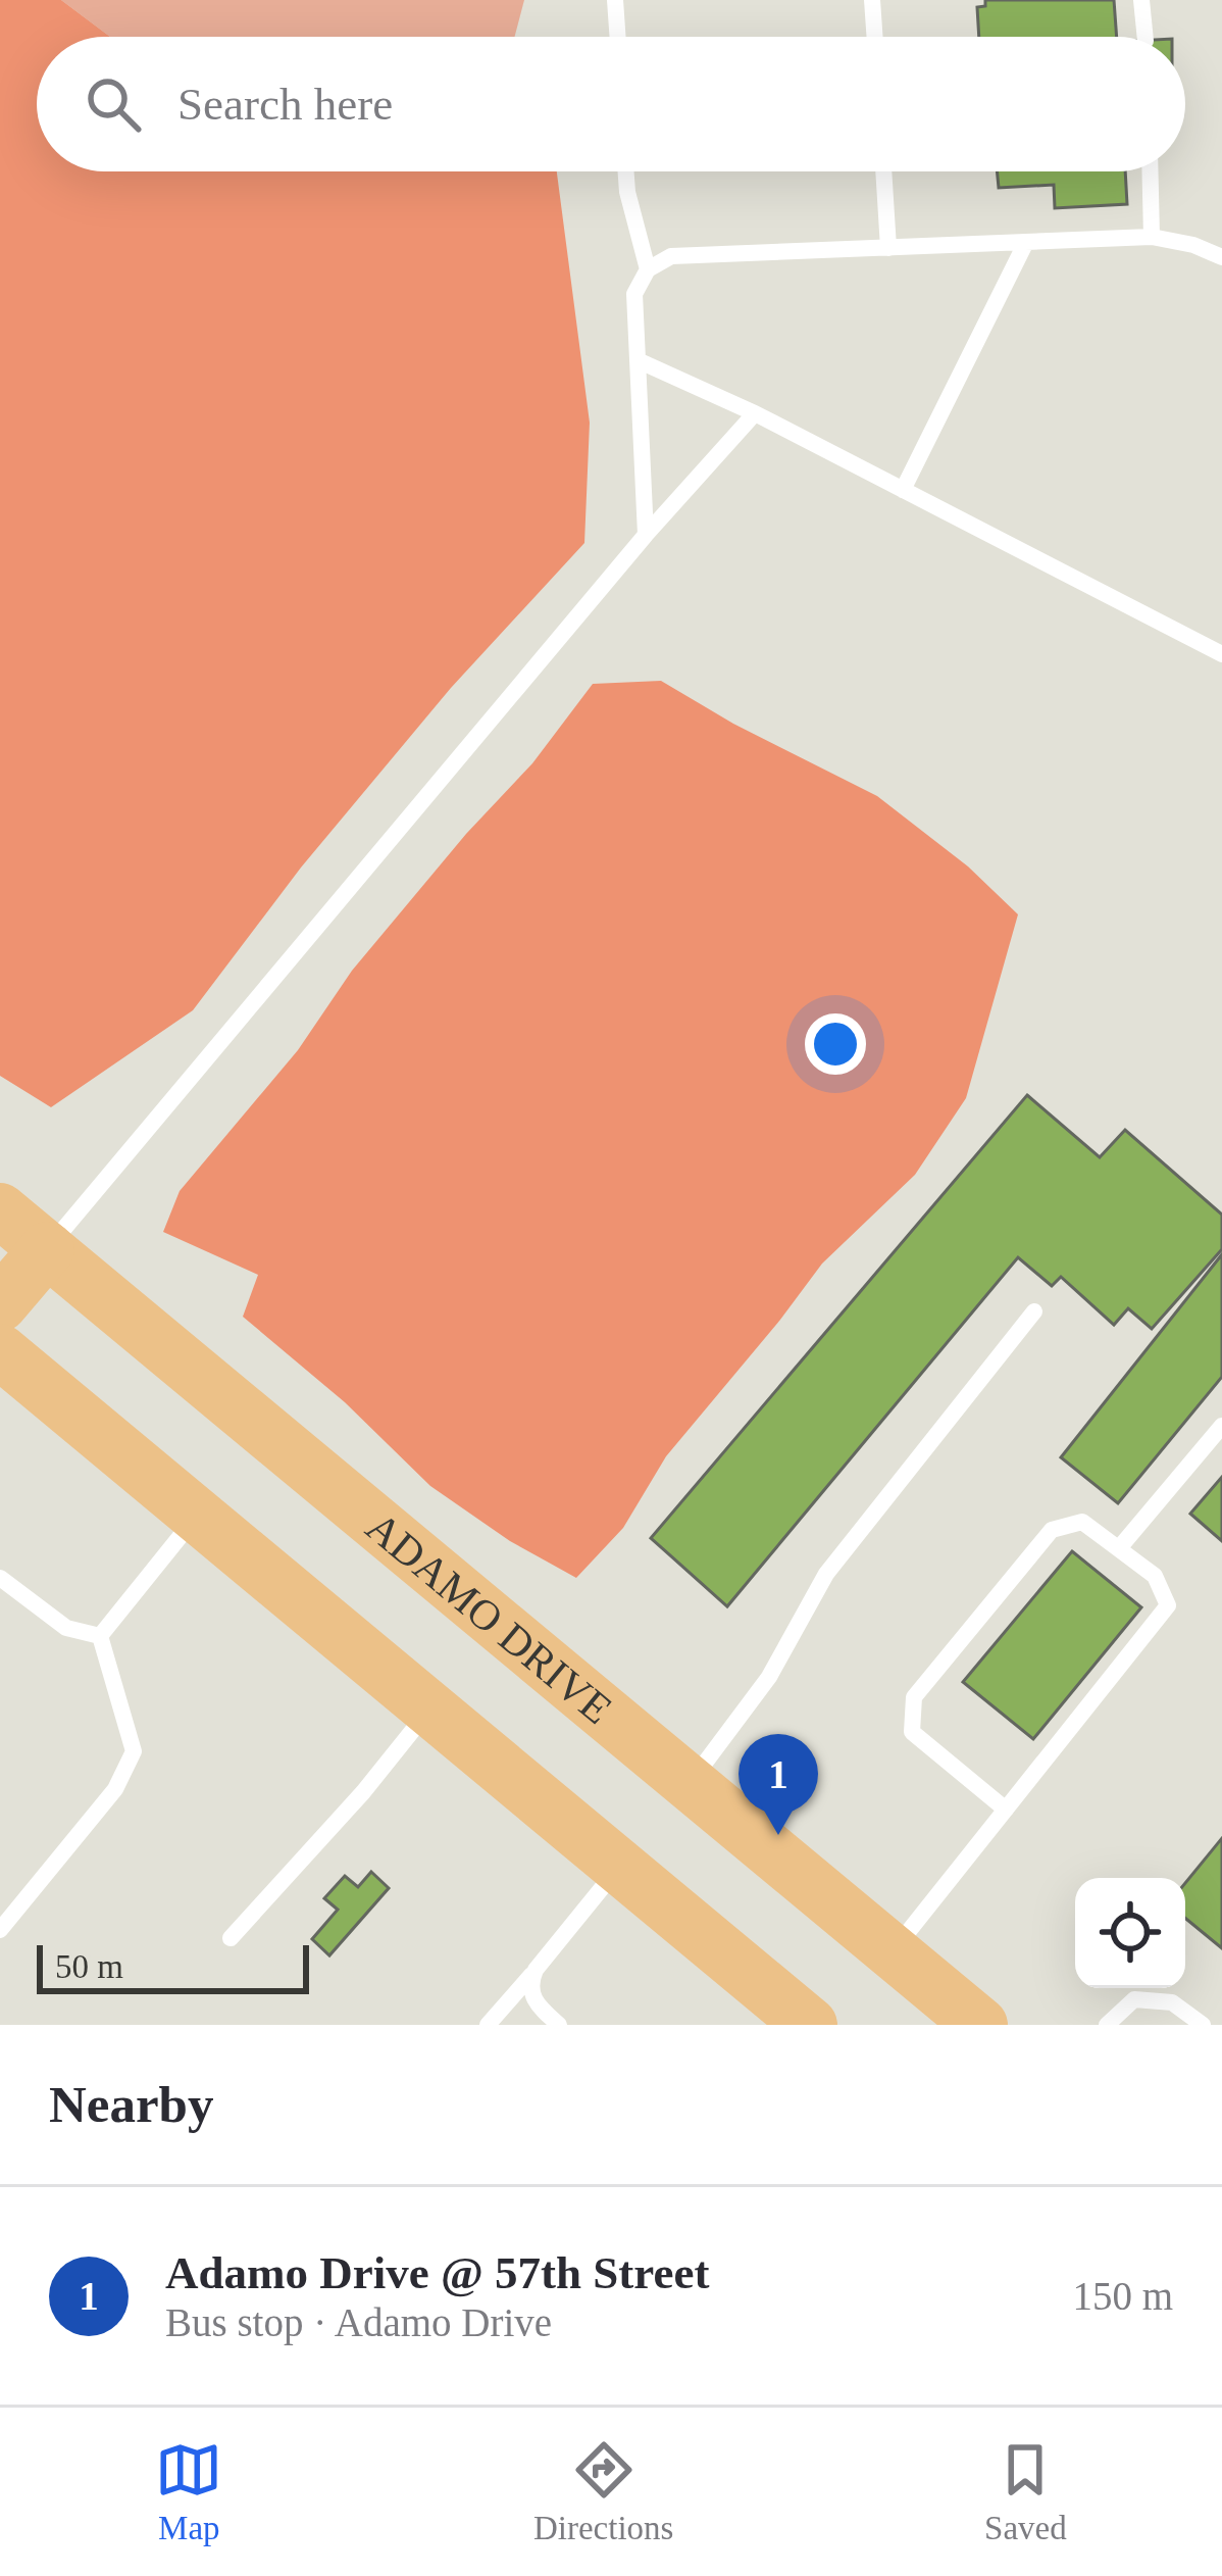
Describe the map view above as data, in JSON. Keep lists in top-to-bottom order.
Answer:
{
  "streets": {
    "main road": ["ADAMO DRIVE"]
  },
  "scale_bar": "50 m",
  "page": {
    "search": "Search here",
    "pins": "1",
    "scale": "50 m",
    "heading": "Nearby",
    "list": [
      {
        "mark": "1",
        "name": "Adamo Drive @ 57th Street",
        "note": "Bus stop · Adamo Drive",
        "value": "150 m"
      }
    ],
    "nav": ["Map", "Directions", "Saved"]
  }
}
